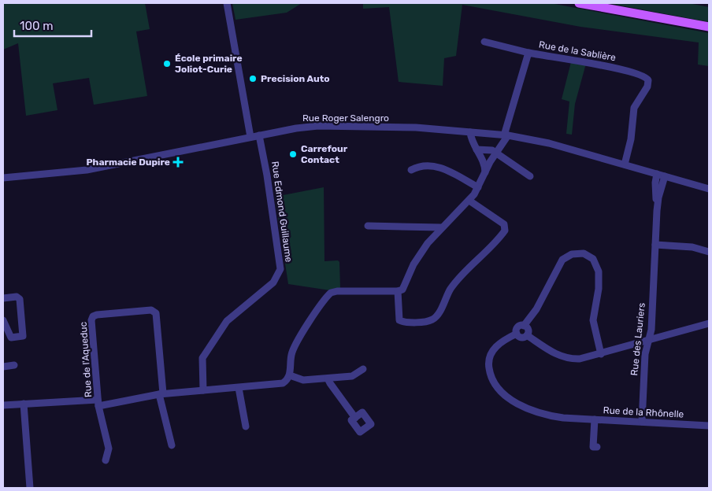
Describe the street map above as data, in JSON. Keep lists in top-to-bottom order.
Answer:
{
  "streets": {
    "street": [
      "Rue de la Sablière",
      "Rue Roger Salengro",
      "Rue Edmond Guillaume",
      "Rue des Lauriers",
      "Rue de l'Aqueduc",
      "Rue de la Rhônelle"
    ]
  },
  "crossings": [
    ["Rue de la Sablière", "Rue Roger Salengro"],
    ["Rue Roger Salengro", "Rue Edmond Guillaume"],
    ["Rue Roger Salengro", "Rue des Lauriers"],
    ["Rue des Lauriers", "Rue de la Rhônelle"]
  ],
  "places": {
    "other": ["École primaire Joliot-Curie", "Precision Auto", "Carrefour Contact"],
    "health": ["Pharmacie Dupire"]
  },
  "scale_bar": "100 m"
}
